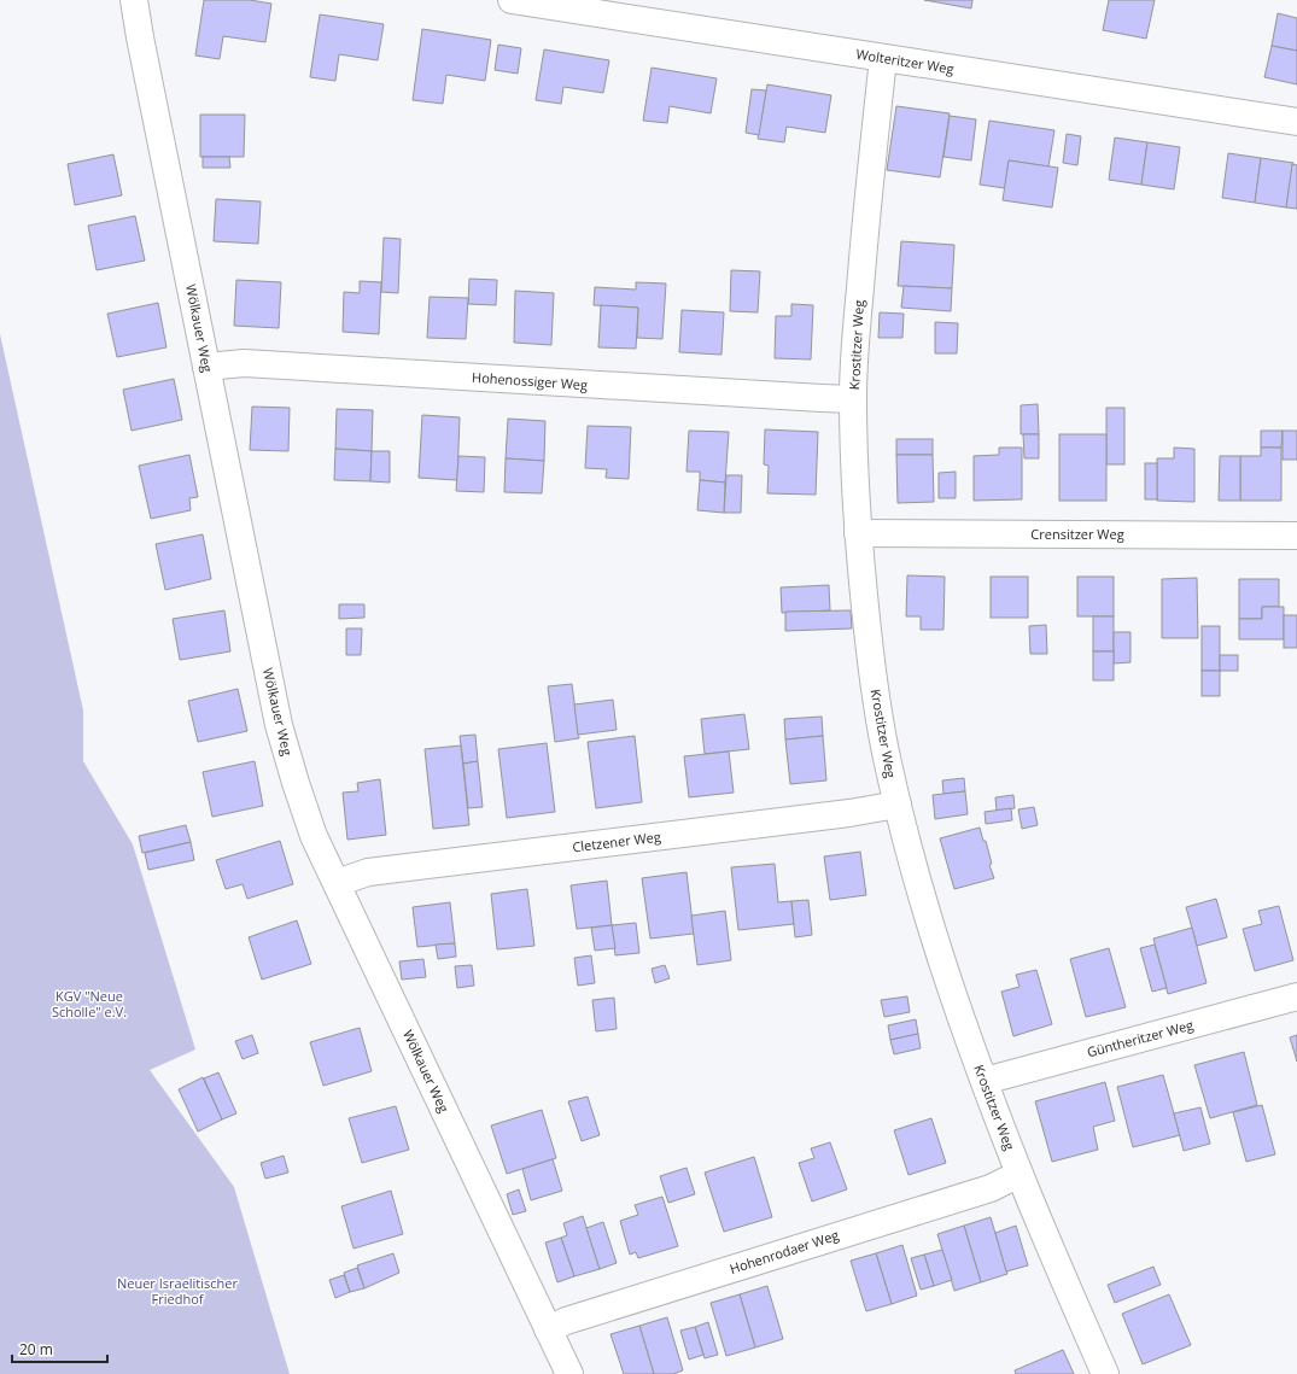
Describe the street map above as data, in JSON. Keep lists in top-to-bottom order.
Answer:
{
  "streets": {
    "street": [
      "Wolteritzer Weg",
      "Wölkauer Weg",
      "Krostitzer Weg",
      "Hohenossiger Weg",
      "Crensitzer Weg",
      "Cletzener Weg",
      "Güntheritzer Weg",
      "Hohenrodaer Weg"
    ]
  },
  "crossings": [
    ["Wolteritzer Weg", "Krostitzer Weg"],
    ["Wölkauer Weg", "Hohenossiger Weg"],
    ["Wölkauer Weg", "Cletzener Weg"],
    ["Wölkauer Weg", "Hohenrodaer Weg"],
    ["Krostitzer Weg", "Hohenossiger Weg"],
    ["Krostitzer Weg", "Crensitzer Weg"],
    ["Krostitzer Weg", "Cletzener Weg"],
    ["Krostitzer Weg", "Güntheritzer Weg"],
    ["Krostitzer Weg", "Hohenrodaer Weg"]
  ],
  "parks": ["KGV \"Neue Scholle\" e.V.", "Neuer Israelitischer Friedhof"],
  "scale_bar": "20 m"
}
